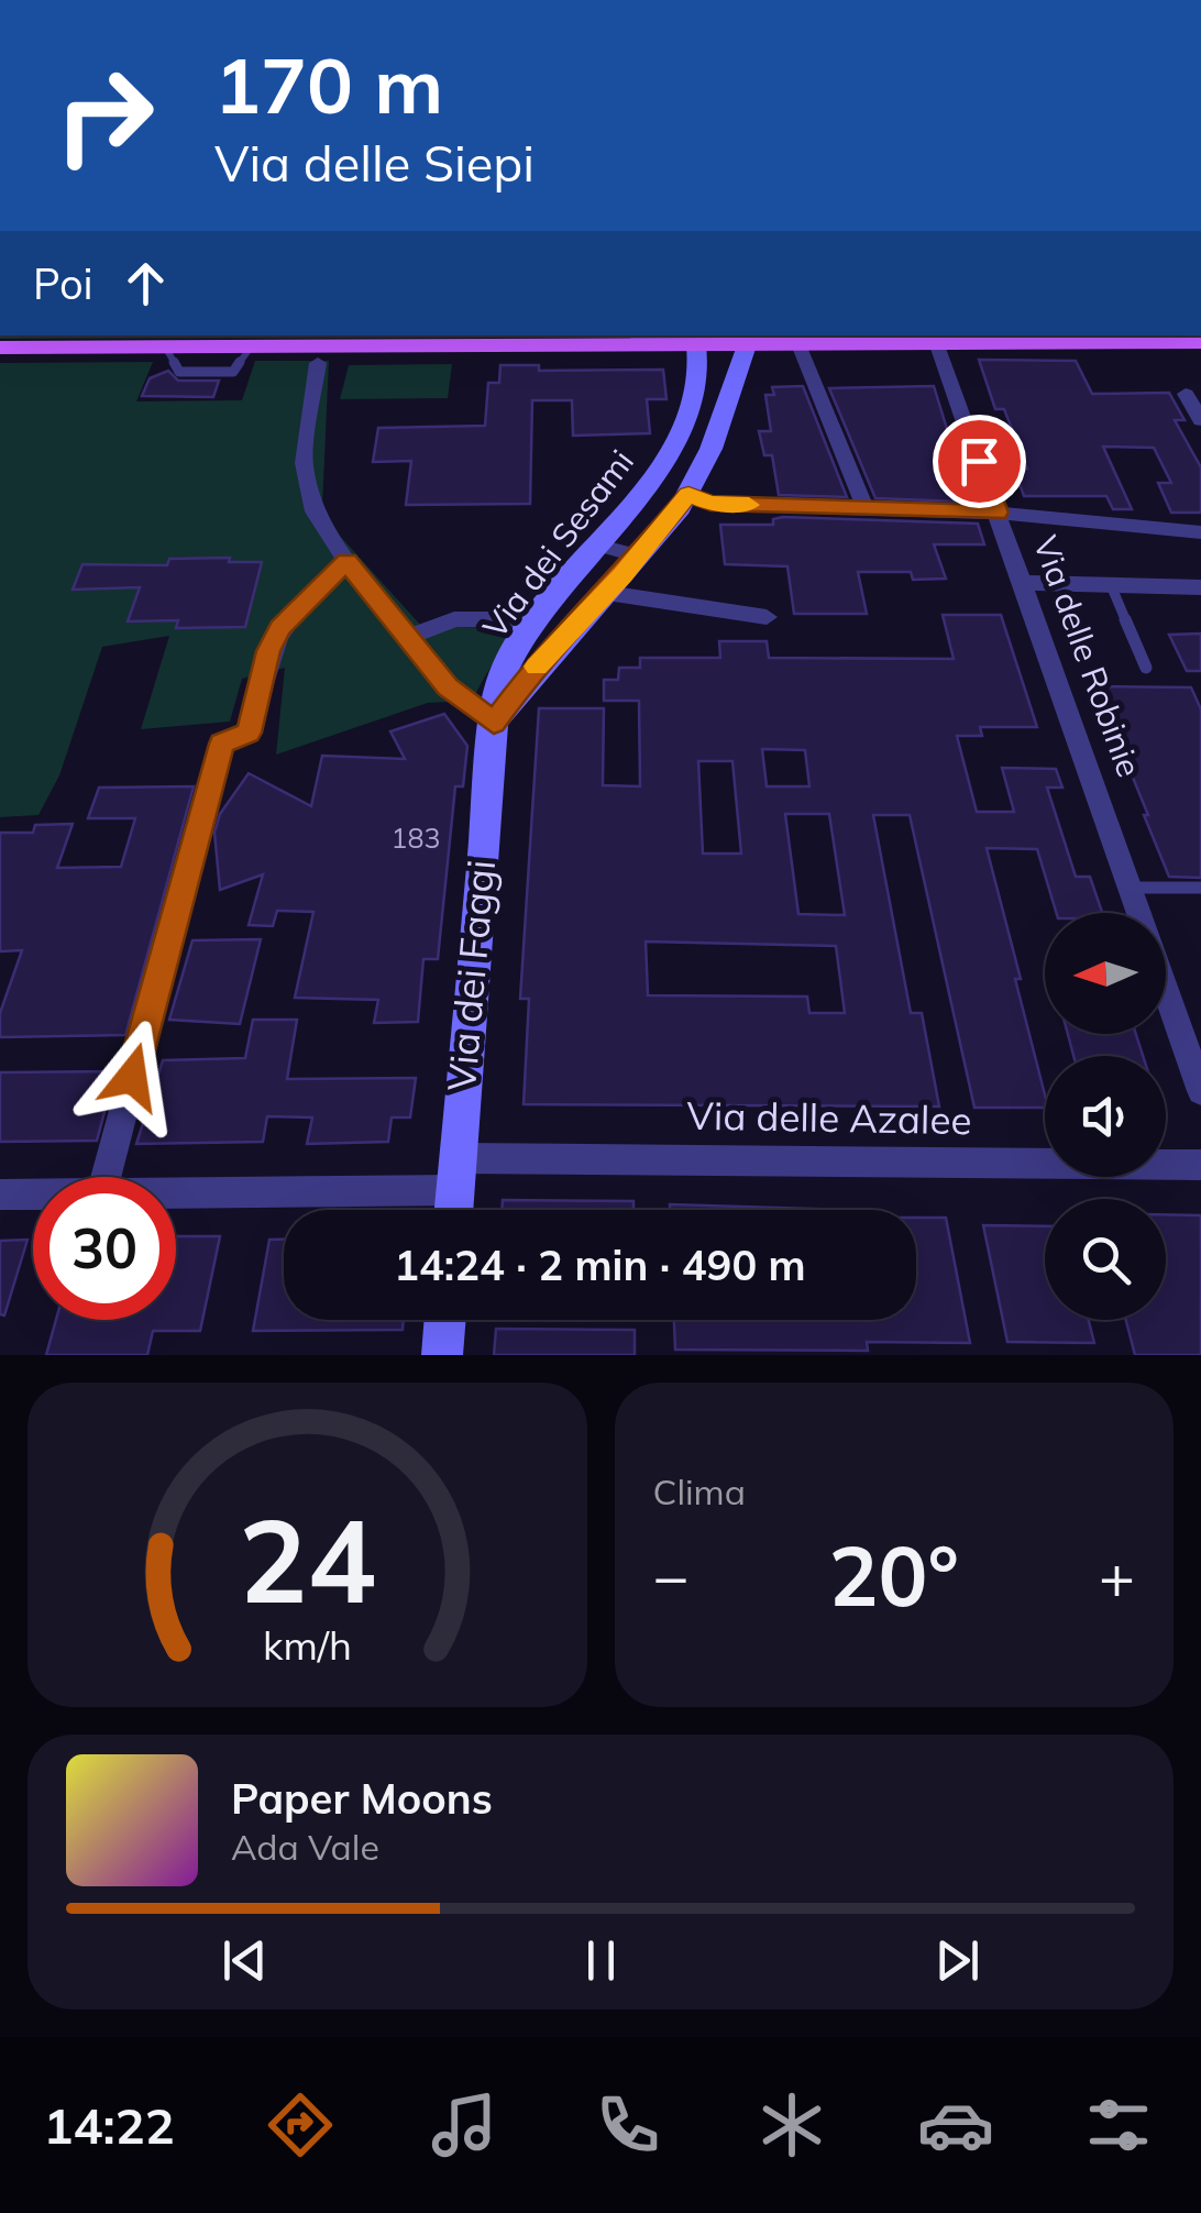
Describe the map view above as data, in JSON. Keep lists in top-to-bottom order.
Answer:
{
  "streets": {
    "street": [
      "Via dei Sesami",
      "Via delle Robinie",
      "Via dei Faggi",
      "Via delle Azalee"
    ]
  },
  "crossings": [
    ["Via dei Sesami", "Via dei Faggi"],
    ["Via dei Faggi", "Via delle Azalee"]
  ],
  "house_numbers": ["183"],
  "north": "left",
  "page": {
    "turn": ["170 m", "Via delle Siepi"],
    "then": "Poi",
    "limit": "30",
    "trip": "14:24 · 2 min · 490 m",
    "tile": "Clima",
    "heat": ["−", "20°", "+"],
    "song": ["Paper Moons", "Ada Vale"],
    "tabs": "14:22",
    "gauge": ["24", "km/h"]
  }
}
